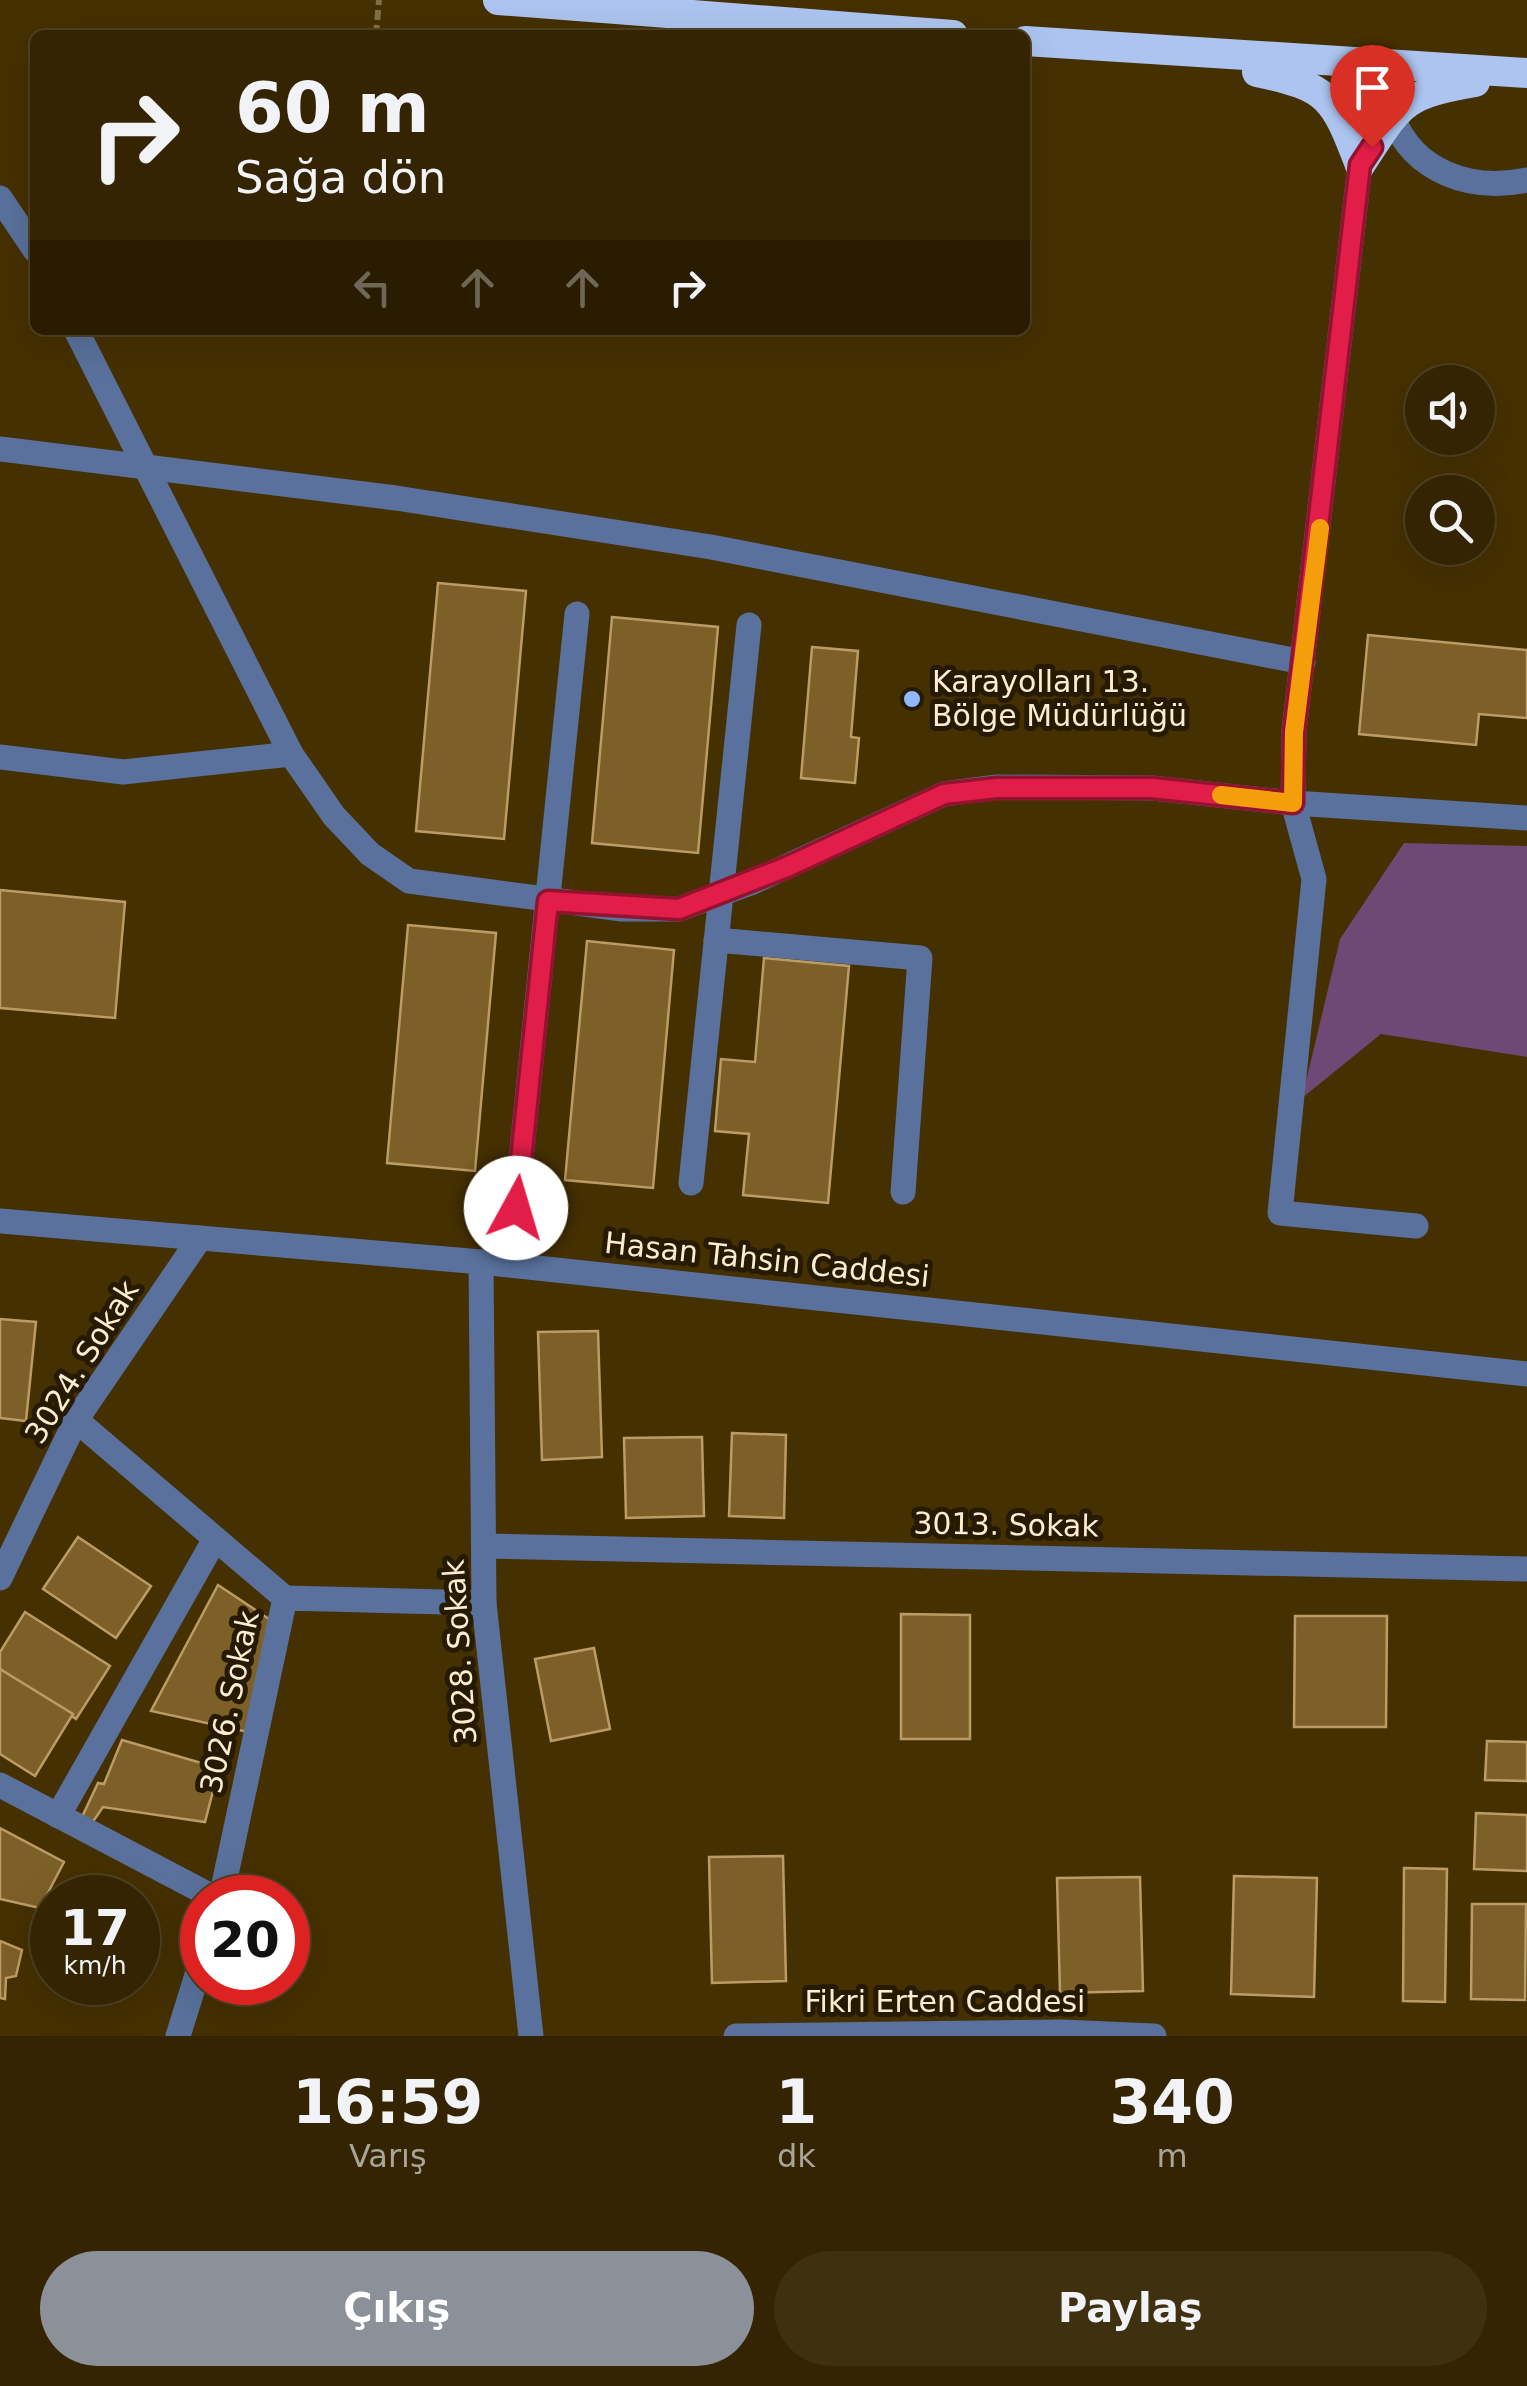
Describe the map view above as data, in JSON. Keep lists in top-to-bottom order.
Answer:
{
  "streets": {
    "street": [
      "Hasan Tahsin Caddesi",
      "3024. Sokak",
      "3013. Sokak",
      "3028. Sokak",
      "3026. Sokak",
      "Fikri Erten Caddesi"
    ]
  },
  "crossings": [
    ["Hasan Tahsin Caddesi", "3024. Sokak"],
    ["Hasan Tahsin Caddesi", "3028. Sokak"],
    ["3013. Sokak", "3028. Sokak"],
    ["3028. Sokak", "3026. Sokak"]
  ],
  "places": ["Karayolları 13. Bölge Müdürlüğü"],
  "page": {
    "turn": ["60 m", "Sağa dön"],
    "speed": "17 km/h",
    "limit": "20",
    "eta": [
      "16:59",
      "Varış",
      "1",
      "dk",
      "340",
      "m"
    ],
    "buttons": ["Çıkış", "Paylaş"]
  }
}
